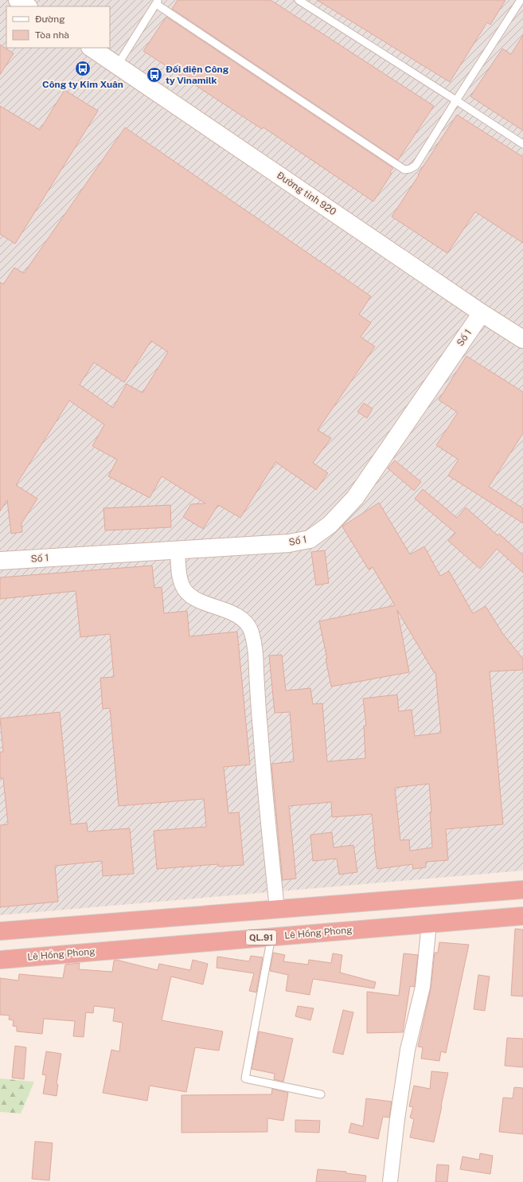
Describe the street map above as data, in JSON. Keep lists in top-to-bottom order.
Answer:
{
  "streets": {
    "highway": ["Lê Hồng Phong", "QL.91"],
    "street": ["Đường tỉnh 920", "Số 1"]
  },
  "crossings": [
    ["Đường tỉnh 920", "Số 1"]
  ],
  "places": {
    "bus stop": ["Công ty Kim Xuân", "Đối diện Công ty Vinamilk"]
  },
  "legend": ["Đường", "Tòa nhà"]
}
